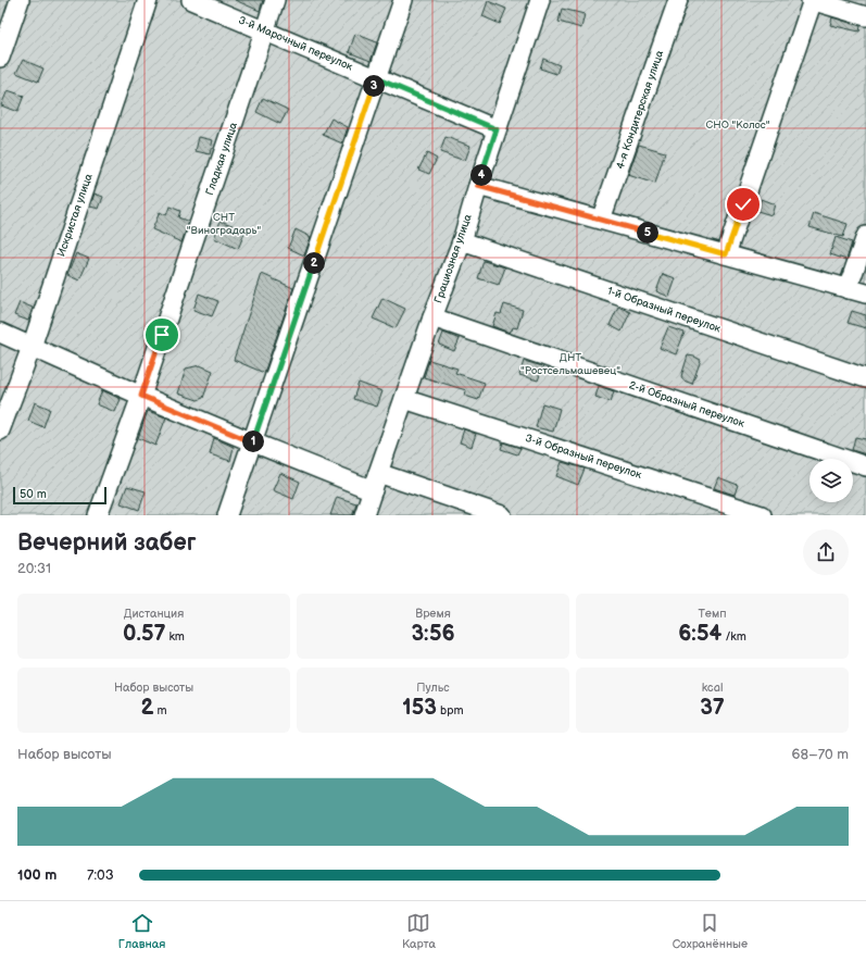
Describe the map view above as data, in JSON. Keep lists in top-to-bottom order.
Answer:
{
  "streets": {
    "street": [
      "3-й Марочный переулок",
      "4-я Кондитерская улица",
      "Гладкая улица",
      "Искристая улица",
      "Грациозная улица",
      "1-й Образный переулок",
      "2-й Образный переулок",
      "3-й Образный переулок"
    ]
  },
  "crossings": [
    ["3-й Марочный переулок", "Гладкая улица"],
    ["3-й Марочный переулок", "Грациозная улица"],
    ["Грациозная улица", "1-й Образный переулок"],
    ["Грациозная улица", "2-й Образный переулок"],
    ["Грациозная улица", "3-й Образный переулок"]
  ],
  "parks": ["СНО \"Колос\"", "СНТ \"Виноградарь\"", "ДНТ \"Ростсельмашевец\""],
  "scale_bar": "50 m",
  "page": {
    "pins": [
      "3",
      "4",
      "5",
      "2",
      "1"
    ],
    "scale": "50 m",
    "heading": ["Вечерний забег", "20:31"],
    "stats": [
      ["Дистанция", "0.57 km"],
      ["Время", "3:56"],
      ["Темп", "6:54 /km"],
      ["Набор высоты", "2 m"],
      ["Пульс", "153 bpm"],
      ["kcal", "37"]
    ],
    "chart": ["Набор высоты", "68–70 m"],
    "list": [
      {
        "name": "100 m",
        "note": "7:03"
      }
    ],
    "tabs": ["Главная", "Карта", "Сохранённые"]
  }
}
